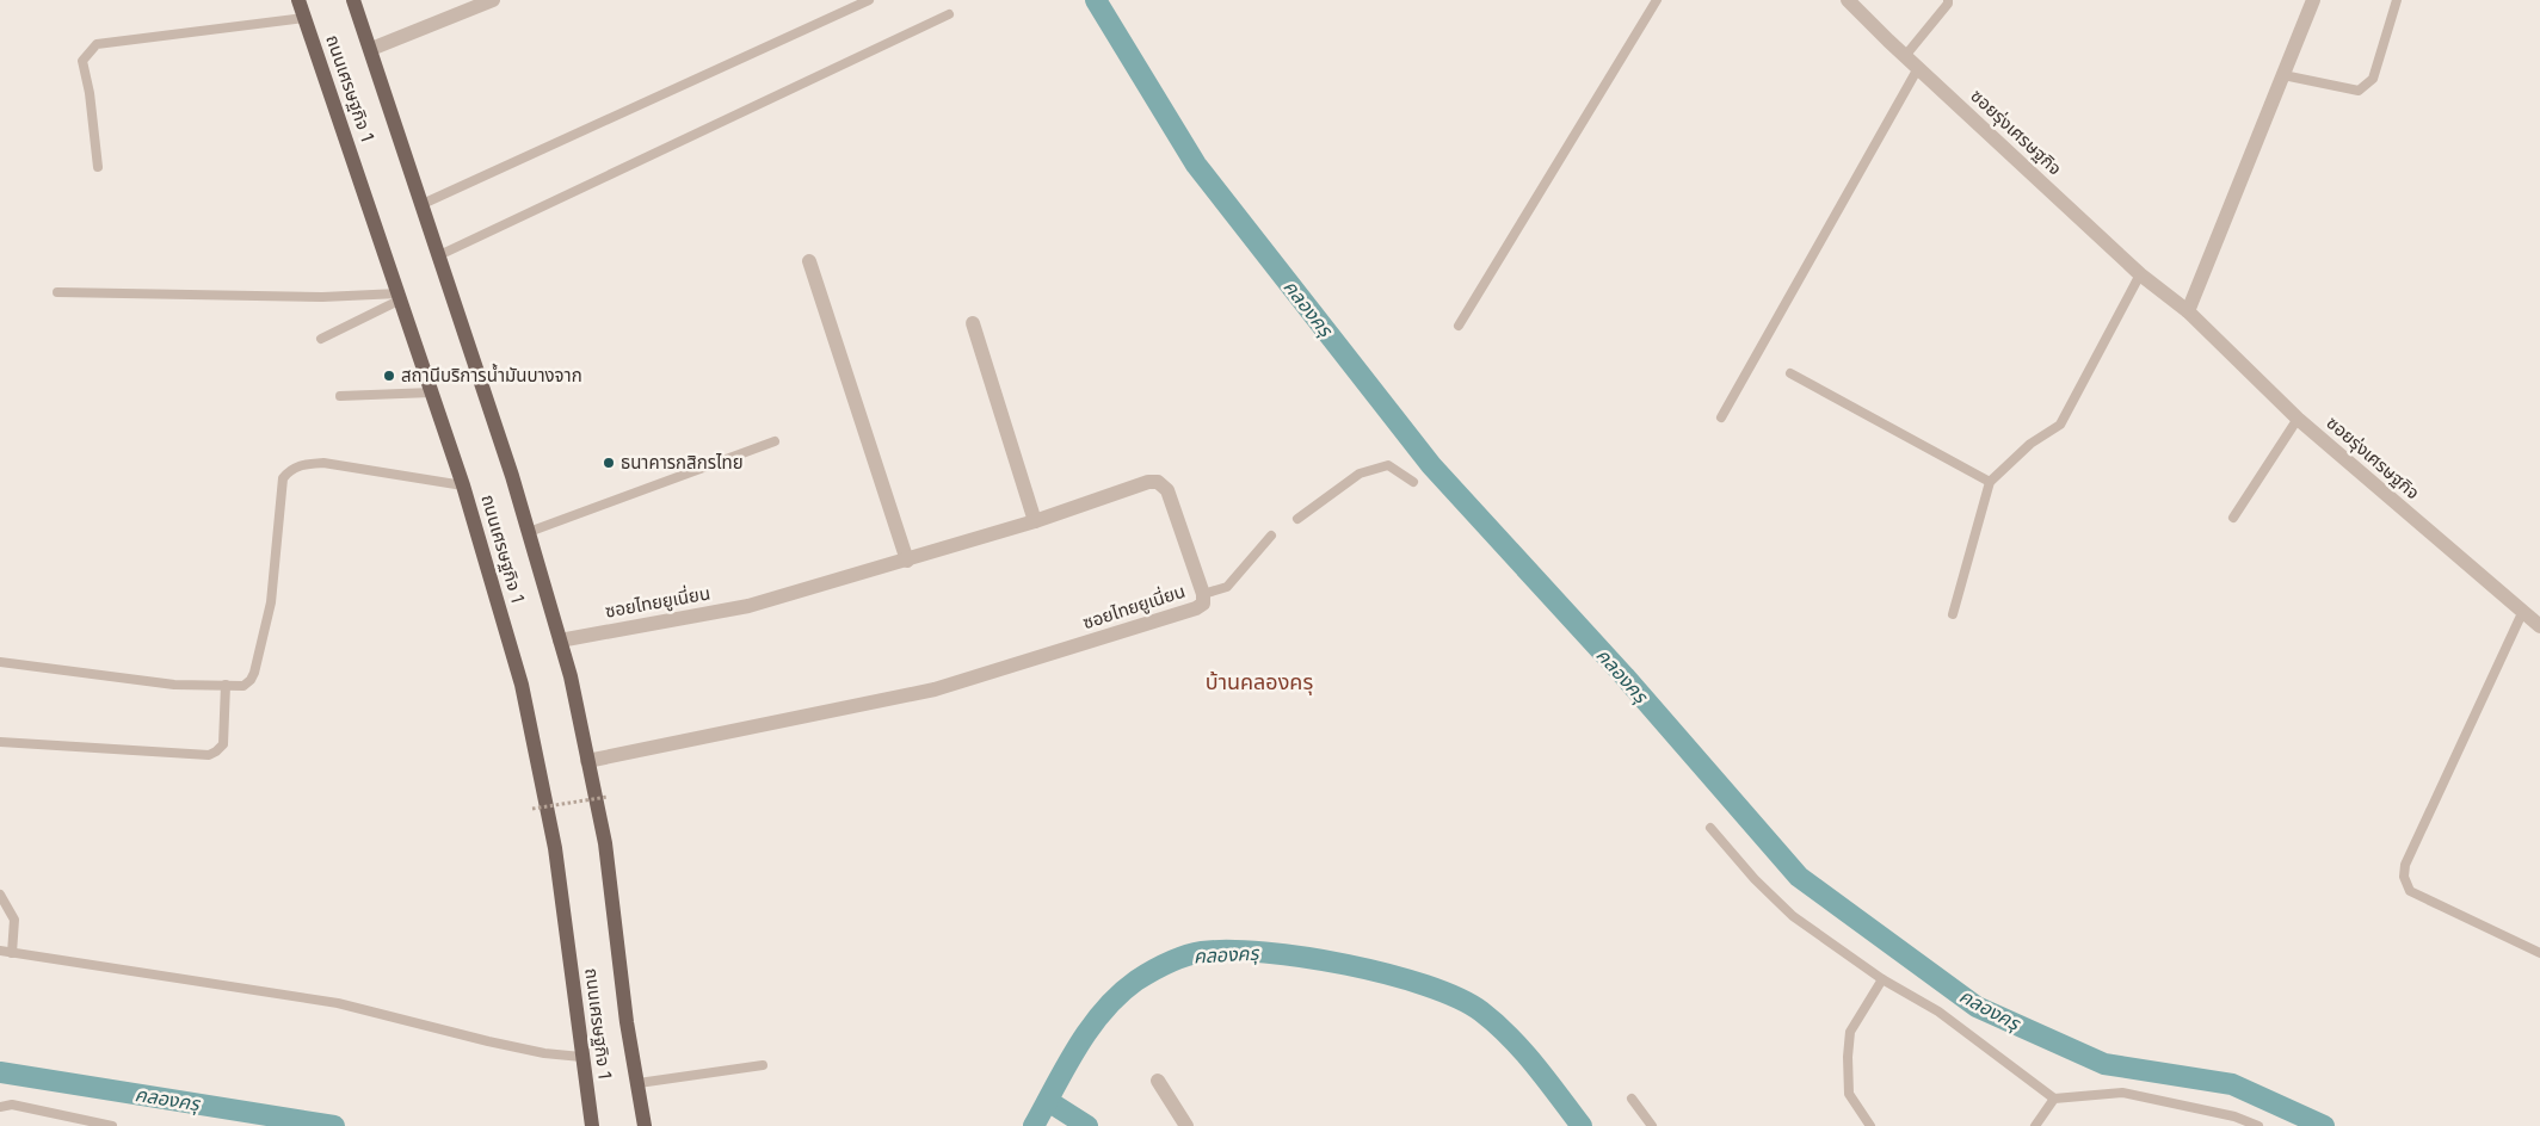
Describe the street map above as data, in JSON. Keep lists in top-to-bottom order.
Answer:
{
  "streets": {
    "main road": ["ถนนเศรษฐกิจ 1"],
    "street": ["ซอยรุ่งเศรษฐกิจ", "ซอยไทยยูเนี่ยน"]
  },
  "crossings": [
    ["ถนนเศรษฐกิจ 1", "ซอยไทยยูเนี่ยน"]
  ],
  "districts": ["บ้านคลองครุ"],
  "water": ["คลองครุ"],
  "places": ["สถานีบริการน้ำมันบางจาก", "ธนาคารกสิกรไทย"]
}
